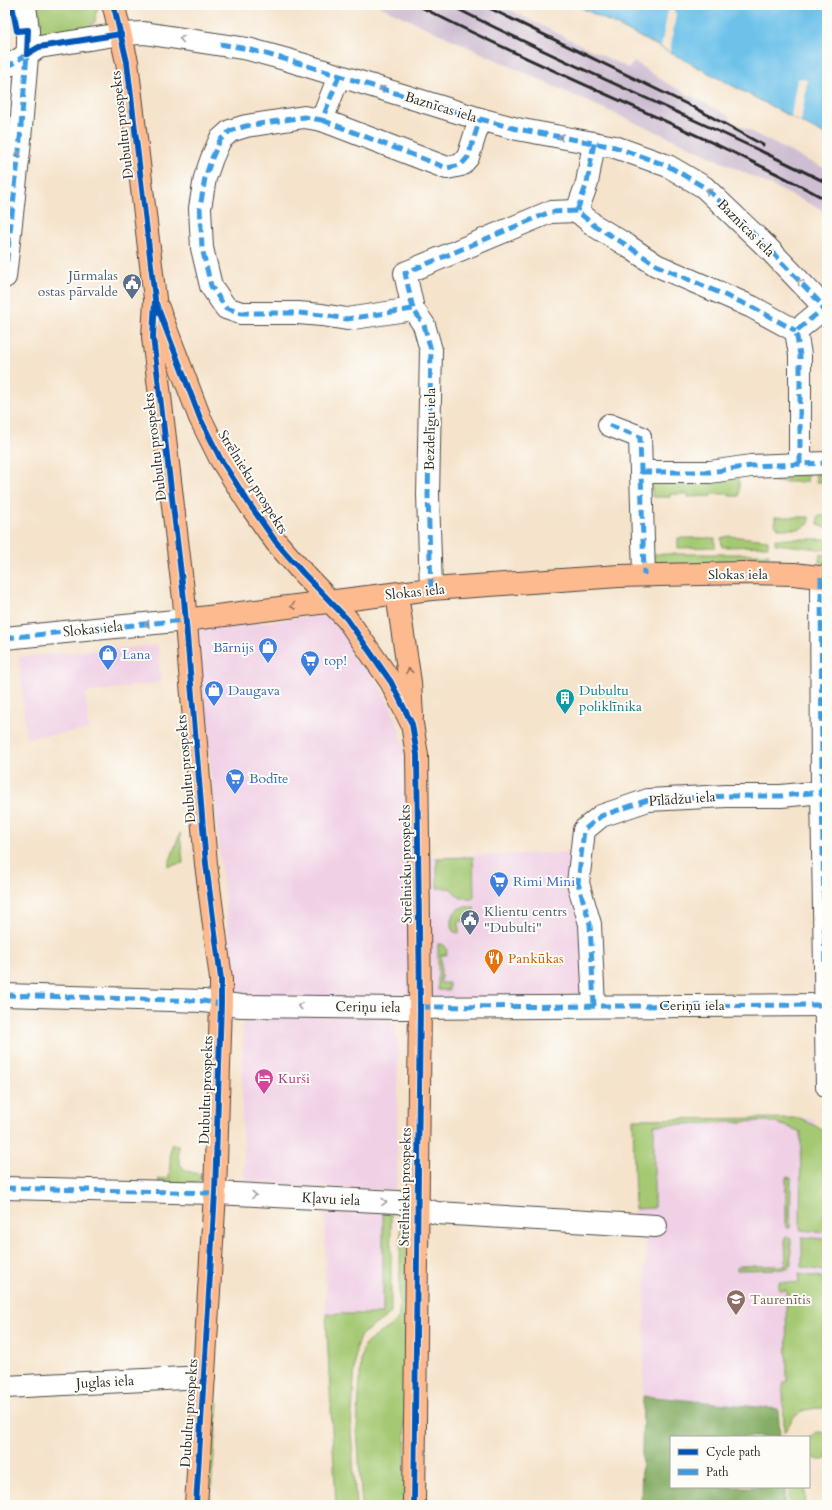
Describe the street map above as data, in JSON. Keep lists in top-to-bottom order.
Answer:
{
  "streets": {
    "main road": ["Dubultu prospekts", "Strēlnieku prospekts", "Slokas iela"],
    "street": [
      "Baznīcas iela",
      "Bezdelīgu iela",
      "Pīlādžu iela",
      "Ceriņu iela",
      "Kļavu iela",
      "Juglas iela"
    ]
  },
  "crossings": [
    ["Baznīcas iela", "Dubultu prospekts"],
    ["Dubultu prospekts", "Strēlnieku prospekts"],
    ["Dubultu prospekts", "Slokas iela"],
    ["Dubultu prospekts", "Ceriņu iela"],
    ["Dubultu prospekts", "Kļavu iela"],
    ["Dubultu prospekts", "Juglas iela"],
    ["Bezdelīgu iela", "Slokas iela"],
    ["Strēlnieku prospekts", "Slokas iela"],
    ["Strēlnieku prospekts", "Ceriņu iela"],
    ["Strēlnieku prospekts", "Kļavu iela"],
    ["Pīlādžu iela", "Ceriņu iela"]
  ],
  "one_way": ["Slokas iela"],
  "places": {
    "public building": ["Jūrmalas ostas pārvalde", "Klientu centrs \"Dubulti\""],
    "shop": ["Bārnijs", "Lana", "Daugava"],
    "supermarket": ["top!", "Bodīte", "Rimi Mini"],
    "building": ["Dubultu poliklīnika"],
    "restaurant": ["Pankūkas"],
    "hotel": ["Kurši"],
    "school or university": ["Taurenītis"]
  },
  "legend": ["Cycle path", "Path"]
}
